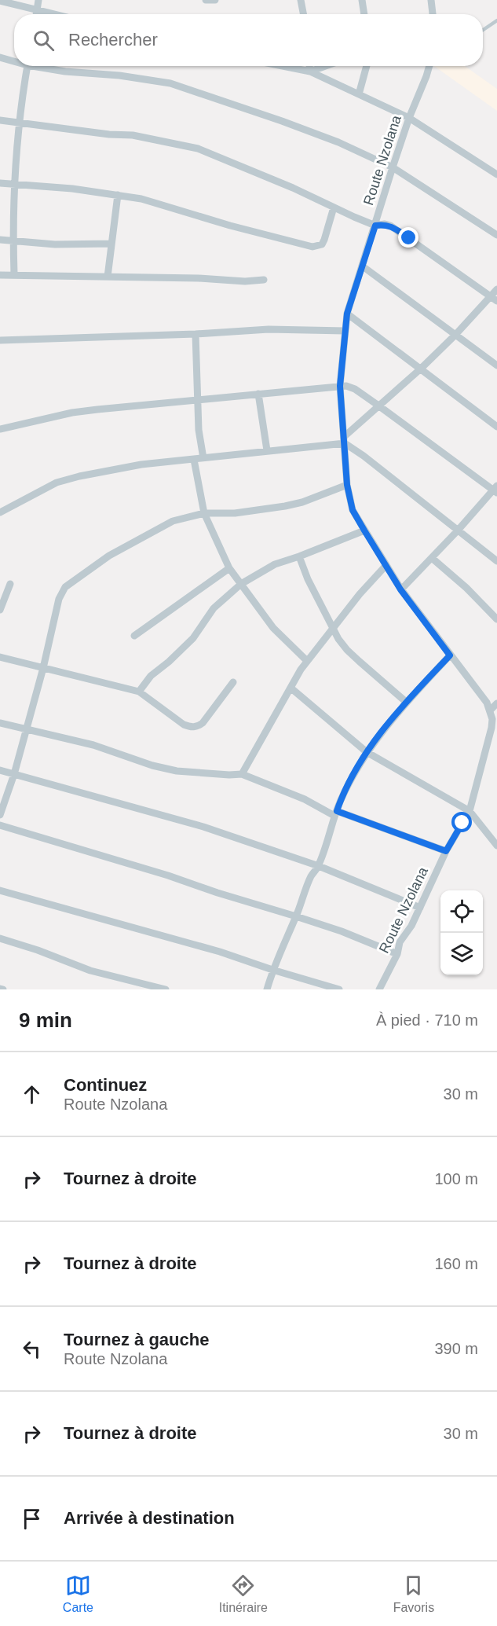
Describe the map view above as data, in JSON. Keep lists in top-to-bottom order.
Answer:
{
  "streets": {
    "street": ["Route Nzolana"]
  },
  "page": {
    "search": "Rechercher",
    "heading": ["9 min", "À pied · 710 m"],
    "list": [
      ["Continuez", "Route Nzolana", "30 m"],
      ["Tournez à droite", "100 m"],
      ["Tournez à droite", "160 m"],
      ["Tournez à gauche", "Route Nzolana", "390 m"],
      ["Tournez à droite", "30 m"],
      "Arrivée à destination"
    ],
    "nav": ["Carte", "Itinéraire", "Favoris"]
  }
}
